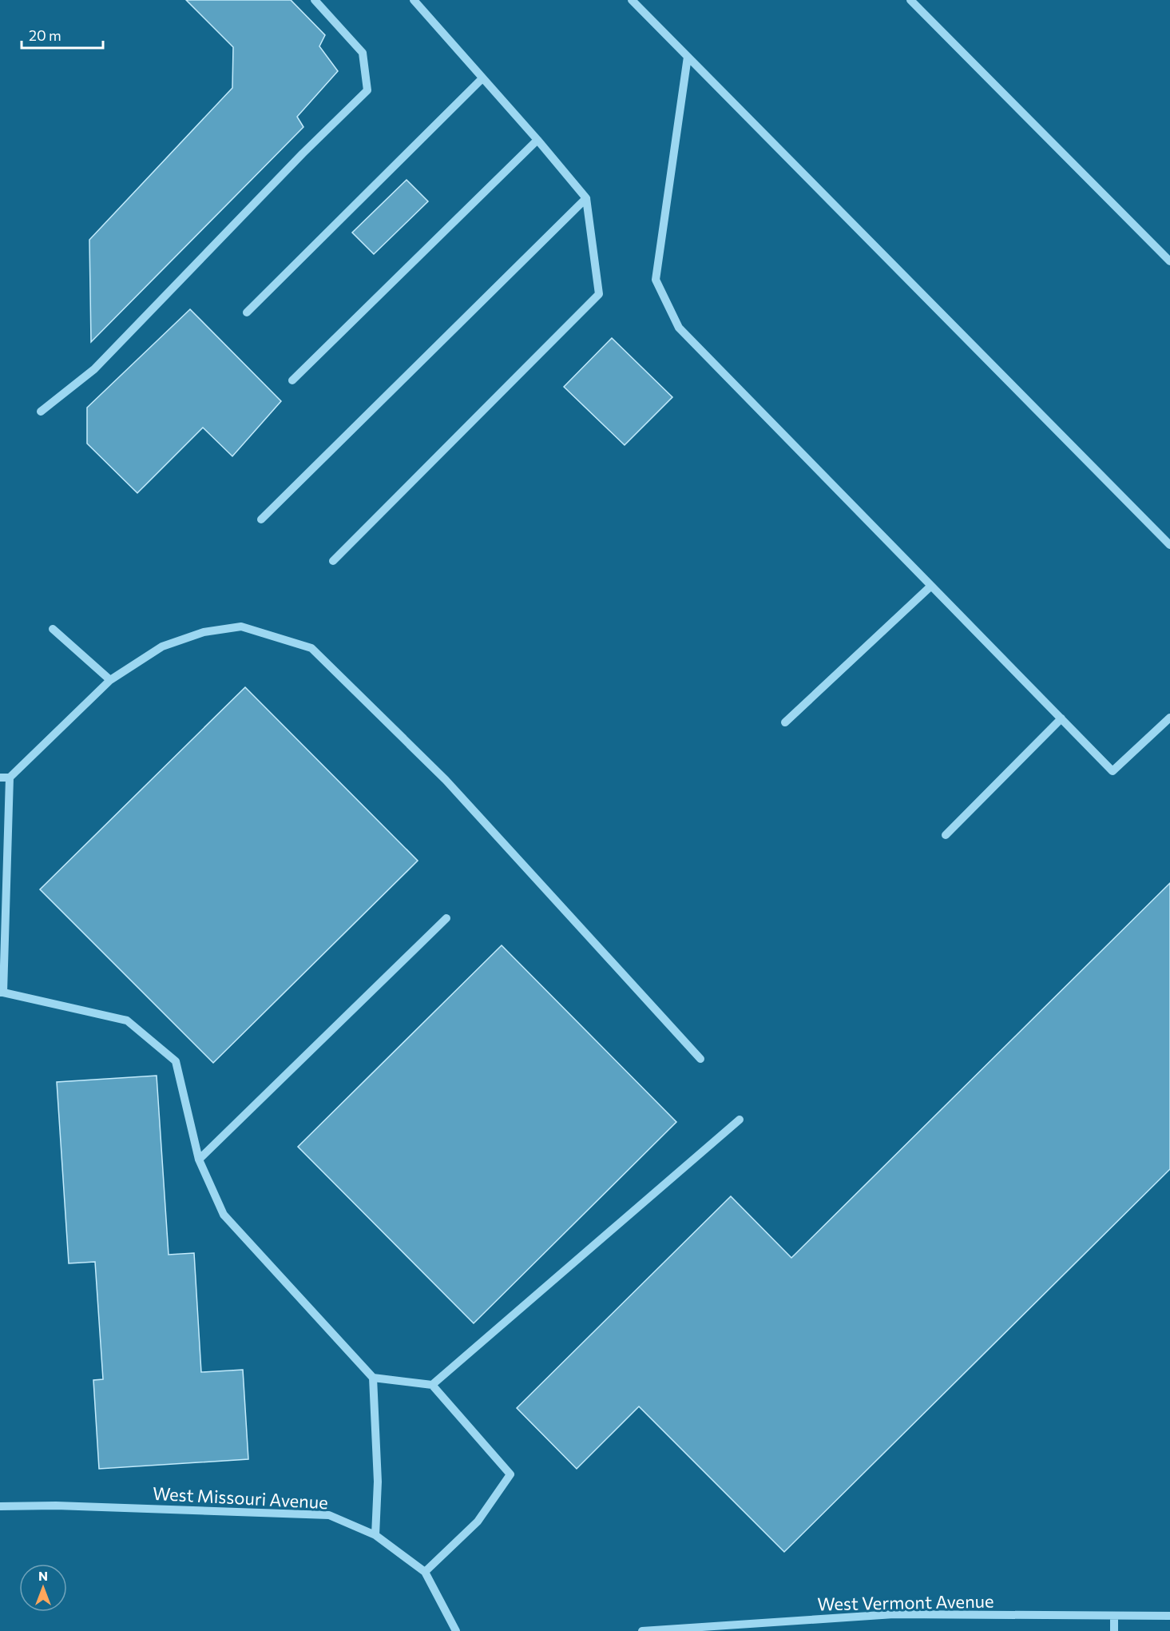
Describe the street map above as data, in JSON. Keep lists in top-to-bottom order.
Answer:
{
  "streets": {
    "lane": ["West Missouri Avenue", "West Vermont Avenue"]
  },
  "scale_bar": "20 m",
  "north": "top"
}
